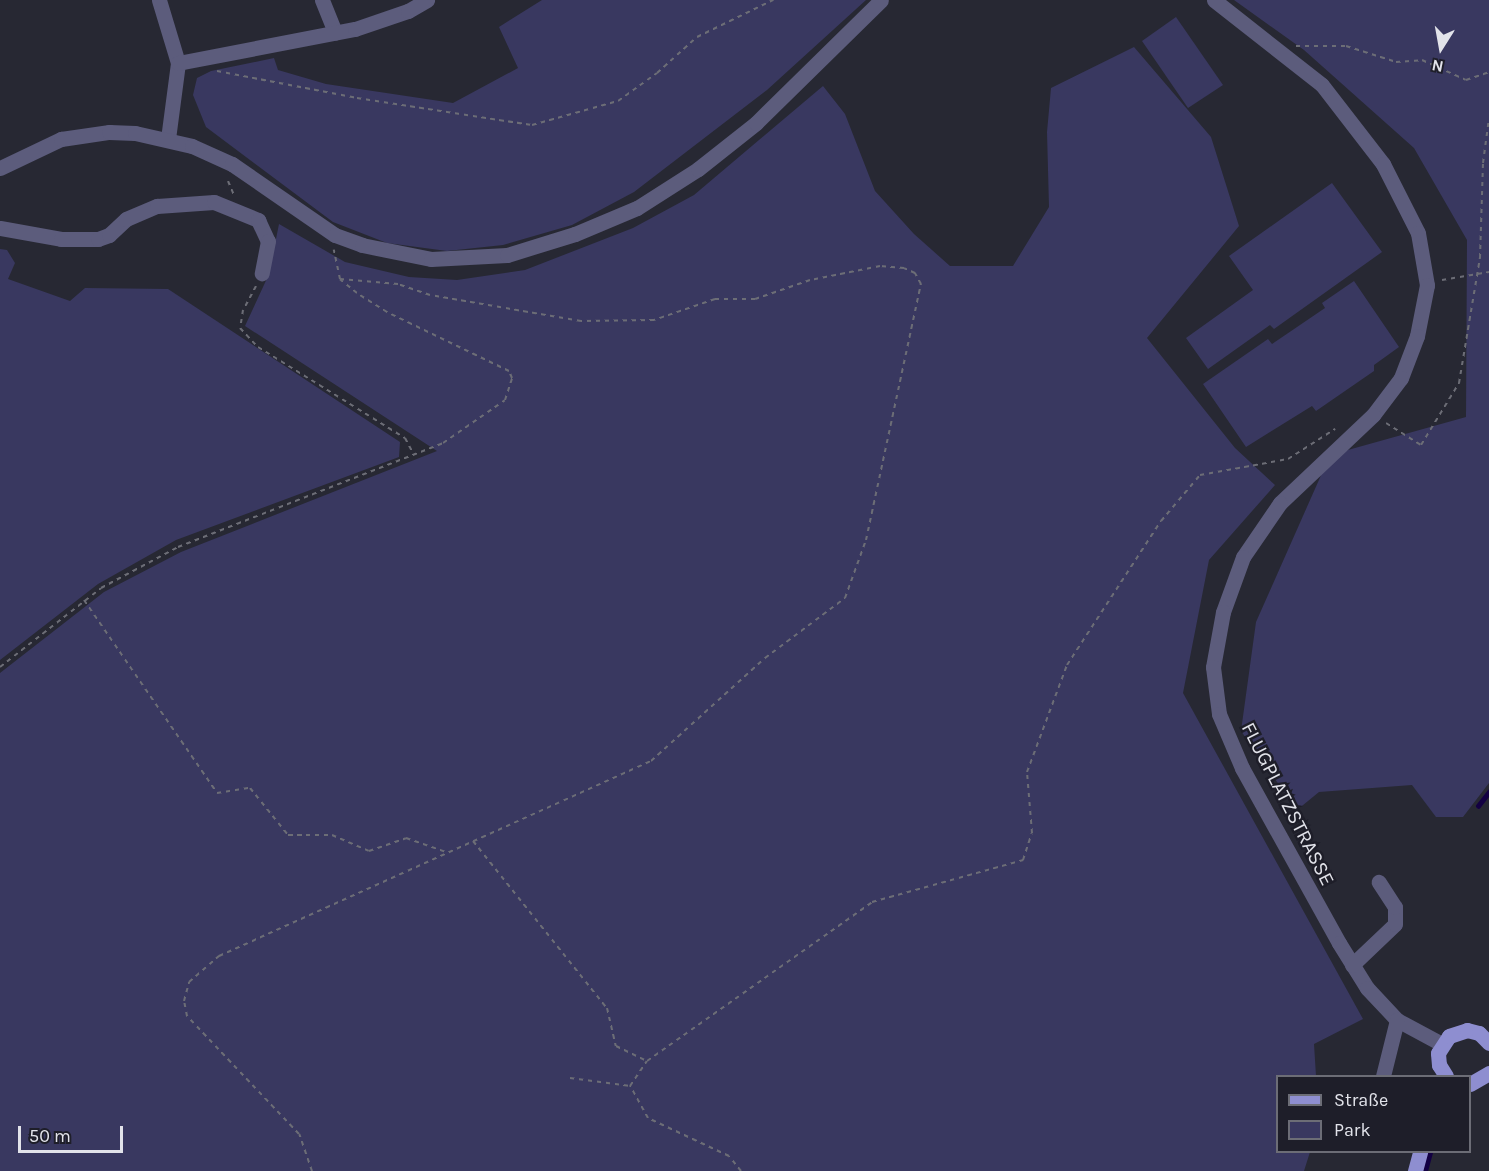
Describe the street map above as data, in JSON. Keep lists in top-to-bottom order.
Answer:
{
  "streets": {
    "street": ["FLUGPLATZSTRASSE"]
  },
  "legend": ["Straße", "Park"],
  "scale_bar": "50 m",
  "north": "bottom"
}
